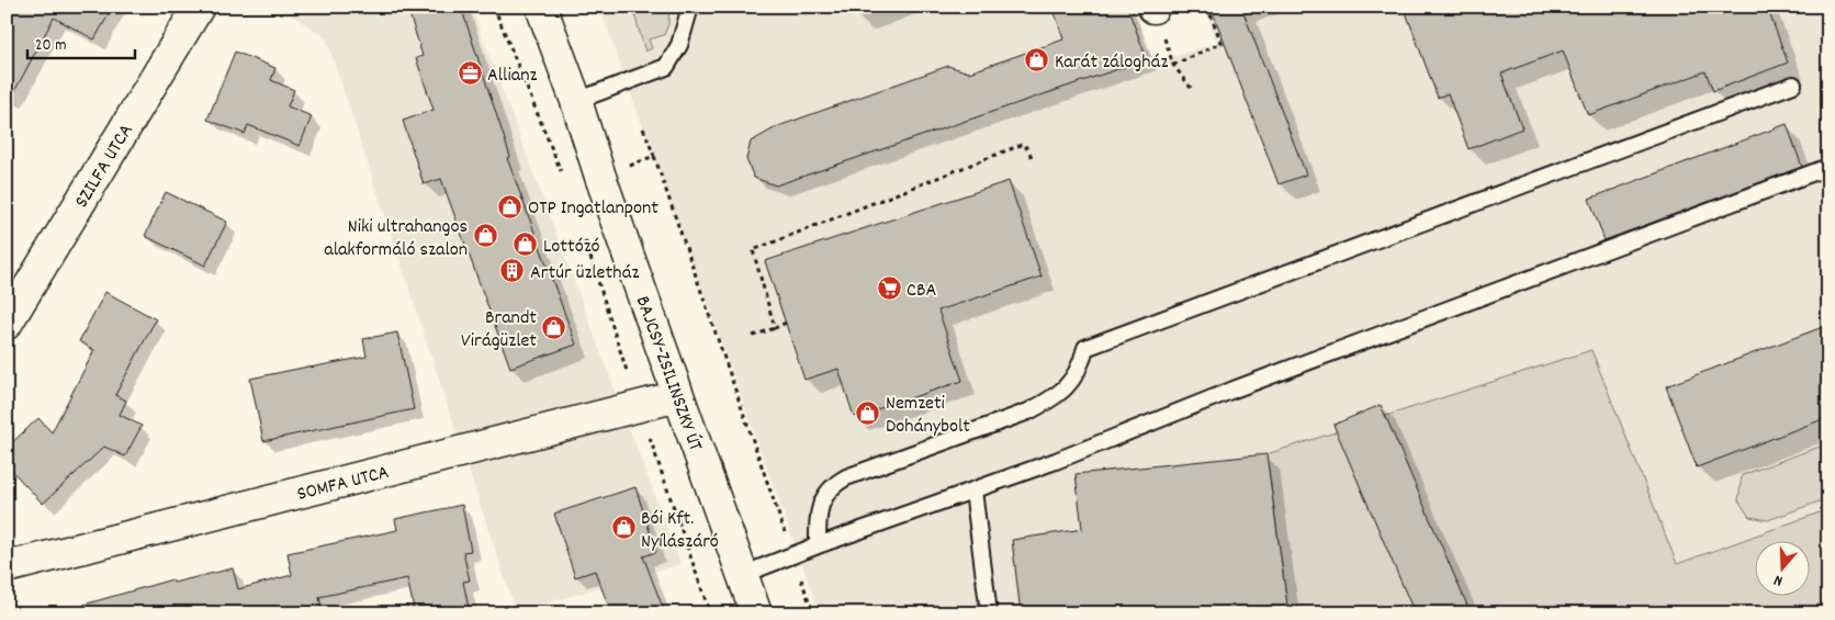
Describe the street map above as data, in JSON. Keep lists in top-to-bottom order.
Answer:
{
  "streets": {
    "street": ["SZILFA UTCA", "BAJCSY-ZSILINSZKY ÚT", "SOMFA UTCA"]
  },
  "crossings": [
    ["BAJCSY-ZSILINSZKY ÚT", "SOMFA UTCA"]
  ],
  "places": {
    "shop": [
      "Karát zálogház",
      "OTP Ingatlanpont",
      "Niki ultrahangos alakformáló szalon",
      "Lottózó",
      "Brandt Virágüzlet",
      "Nemzeti Dohánybolt",
      "Bói Kft. Nyílászáró"
    ],
    "office": ["Allianz"],
    "building": ["Artúr üzletház"],
    "supermarket": ["CBA"]
  },
  "scale_bar": "20 m",
  "north": "bottom"
}
